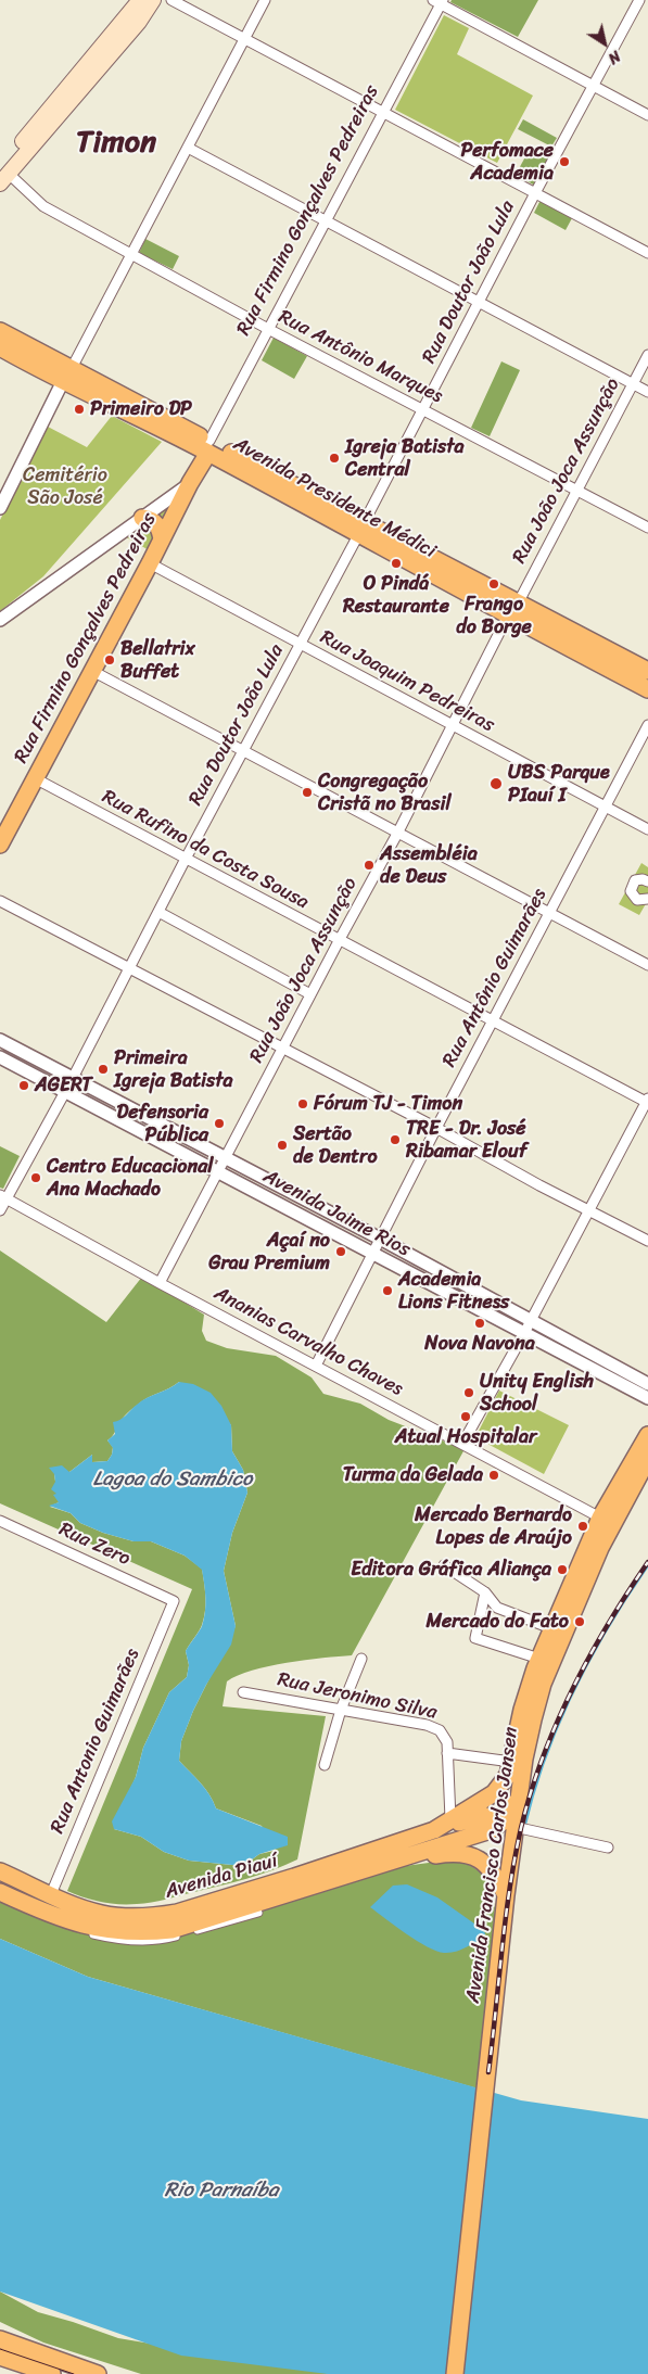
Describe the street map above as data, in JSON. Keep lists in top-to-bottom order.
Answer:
{
  "streets": {
    "main road": [
      "Rua Firmino Gonçalves Pedreiras",
      "Avenida Presidente Médici",
      "Avenida Francisco Carlos Jansen",
      "Avenida Piauí"
    ],
    "street": [
      "Rua Doutor João Lula",
      "Rua Antônio Marques",
      "Rua João Joca Assunção",
      "Rua Joaquim Pedreiras",
      "Rua Rufino da Costa Sousa",
      "Rua Antônio Guimarães",
      "Avenida Jaime Rios",
      "Ananias Carvalho Chaves",
      "Rua Zero",
      "Rua Jeronimo Silva",
      "Rua Antonio Guimarães"
    ]
  },
  "crossings": [
    ["Rua Firmino Gonçalves Pedreiras", "Rua Antônio Marques"],
    ["Rua Firmino Gonçalves Pedreiras", "Avenida Presidente Médici"],
    ["Rua Firmino Gonçalves Pedreiras", "Rua Joaquim Pedreiras"],
    ["Rua Firmino Gonçalves Pedreiras", "Rua Rufino da Costa Sousa"],
    ["Rua Doutor João Lula", "Rua Antônio Marques"],
    ["Rua Doutor João Lula", "Avenida Presidente Médici"],
    ["Rua Doutor João Lula", "Rua Joaquim Pedreiras"],
    ["Rua Doutor João Lula", "Rua Rufino da Costa Sousa"],
    ["Rua Doutor João Lula", "Avenida Jaime Rios"],
    ["Rua Antônio Marques", "Rua João Joca Assunção"],
    ["Rua João Joca Assunção", "Avenida Presidente Médici"],
    ["Rua João Joca Assunção", "Rua Joaquim Pedreiras"],
    ["Rua João Joca Assunção", "Rua Rufino da Costa Sousa"],
    ["Rua João Joca Assunção", "Avenida Jaime Rios"],
    ["Rua João Joca Assunção", "Ananias Carvalho Chaves"],
    ["Rua Joaquim Pedreiras", "Rua Antônio Guimarães"],
    ["Rua Rufino da Costa Sousa", "Rua Antônio Guimarães"],
    ["Rua Antônio Guimarães", "Avenida Jaime Rios"],
    ["Rua Antônio Guimarães", "Ananias Carvalho Chaves"],
    ["Ananias Carvalho Chaves", "Avenida Francisco Carlos Jansen"],
    ["Rua Zero", "Rua Antonio Guimarães"],
    ["Rua Jeronimo Silva", "Avenida Francisco Carlos Jansen"],
    ["Rua Jeronimo Silva", "Avenida Piauí"],
    ["Rua Antonio Guimarães", "Avenida Piauí"],
    ["Avenida Francisco Carlos Jansen", "Avenida Piauí"]
  ],
  "districts": ["Timon"],
  "water": ["Lagoa do Sambico", "Rio Parnaíba"],
  "parks": ["Cemitério São José"],
  "places": [
    "Perfomace Academia",
    "Primeiro DP",
    "Igreja Batista Central",
    "O Pindá Restaurante",
    "Frango do Borge",
    "Bellatrix Buffet",
    "UBS Parque PIauí I",
    "Congregação Cristã no Brasil",
    "Assembléia de Deus",
    "Primeira Igreja Batista",
    "AGERT",
    "Fórum TJ - Timon",
    "Defensoria Pública",
    "TRE - Dr. José Ribamar Elouf",
    "Sertão de Dentro",
    "Centro Educacional Ana Machado",
    "Açaí no Grau Premium",
    "Academia Lions Fitness",
    "Nova Navona",
    "Unity English School",
    "Atual Hospitalar",
    "Turma da Gelada",
    "Mercado Bernardo Lopes de Araújo",
    "Editora Gráfica Aliança",
    "Mercado do Fato"
  ],
  "north": "bottom right"
}
